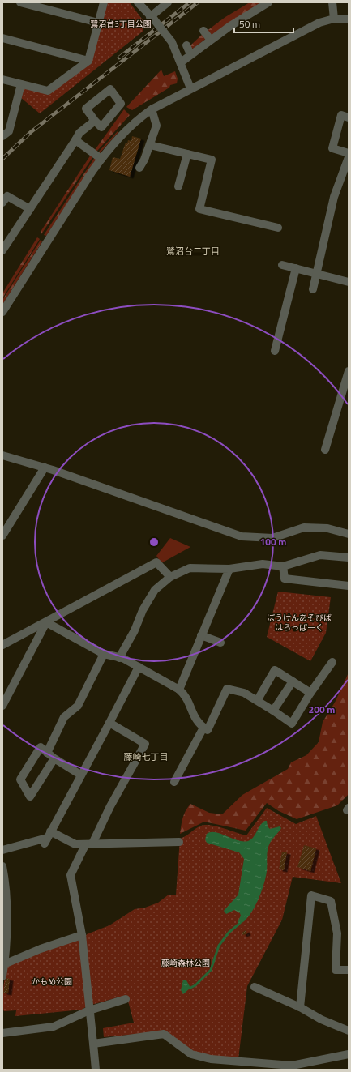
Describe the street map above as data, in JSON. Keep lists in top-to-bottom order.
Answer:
{
  "districts": ["鷺沼台二丁目", "藤崎七丁目"],
  "parks": [
    "鷺沼台3丁目公園",
    "ぼうけんあそびば はらっぱーく",
    "藤崎森林公園",
    "かもめ公園"
  ],
  "scale_bar": "50 m",
  "rings": ["100 m", "200 m"]
}
